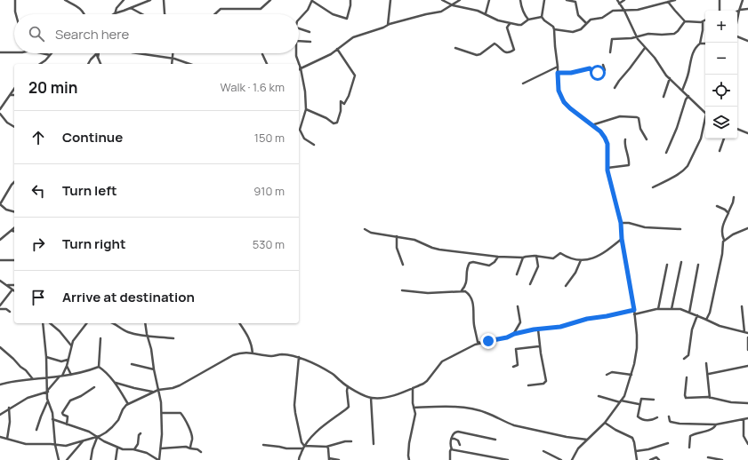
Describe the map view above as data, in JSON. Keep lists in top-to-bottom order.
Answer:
{
  "page": {
    "map_buttons": ["+", "−"],
    "search": "Search here",
    "heading": ["20 min", "Walk · 1.6 km"],
    "list": [
      ["Continue", "150 m"],
      ["Turn left", "910 m"],
      ["Turn right", "530 m"],
      "Arrive at destination"
    ]
  }
}
